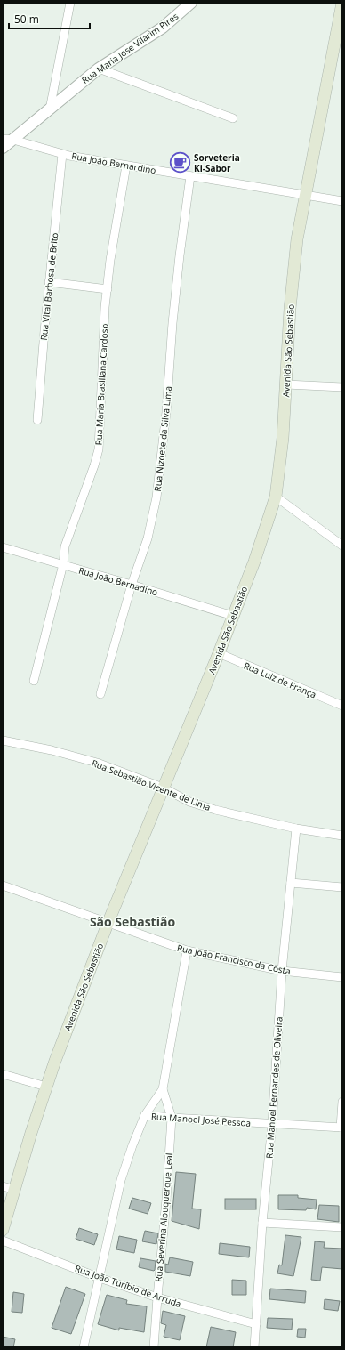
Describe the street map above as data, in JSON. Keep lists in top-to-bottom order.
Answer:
{
  "streets": {
    "main road": ["Avenida São Sebastião"],
    "street": [
      "Rua Maria Jose Vilarim Pires",
      "Rua João Bernardino",
      "Rua Vital Barbosa de Brito",
      "Rua Maria Brasiliana Cardoso",
      "Rua Nizoete da Silva Lima",
      "Rua João Bernadino",
      "Rua Luiz de França",
      "Rua Sebastião Vicente de Lima",
      "Rua João Francisco da Costa",
      "Rua Manoel Fernandes de Oliveira",
      "Rua Manoel José Pessoa",
      "Rua Severina Albuquerque Leal",
      "Rua João Turíbio de Arruda"
    ]
  },
  "crossings": [
    ["Rua Maria Jose Vilarim Pires", "Rua João Bernardino"],
    ["Rua João Bernardino", "Rua Vital Barbosa de Brito"],
    ["Rua João Bernardino", "Avenida São Sebastião"],
    ["Rua João Bernardino", "Rua Maria Brasiliana Cardoso"],
    ["Rua João Bernardino", "Rua Nizoete da Silva Lima"],
    ["Avenida São Sebastião", "Rua João Bernadino"],
    ["Avenida São Sebastião", "Rua Luiz de França"],
    ["Avenida São Sebastião", "Rua Sebastião Vicente de Lima"],
    ["Avenida São Sebastião", "Rua João Francisco da Costa"],
    ["Rua Maria Brasiliana Cardoso", "Rua João Bernadino"],
    ["Rua Nizoete da Silva Lima", "Rua João Bernadino"],
    ["Rua Sebastião Vicente de Lima", "Rua Manoel Fernandes de Oliveira"],
    ["Rua João Francisco da Costa", "Rua Manoel Fernandes de Oliveira"],
    ["Rua Manoel Fernandes de Oliveira", "Rua Manoel José Pessoa"],
    ["Rua Manoel Fernandes de Oliveira", "Rua João Turíbio de Arruda"],
    ["Rua Manoel José Pessoa", "Rua Severina Albuquerque Leal"],
    ["Rua Severina Albuquerque Leal", "Rua João Turíbio de Arruda"]
  ],
  "districts": ["São Sebastião"],
  "places": {
    "cafe": ["Sorveteria Ki-Sabor"]
  },
  "scale_bar": "50 m"
}
